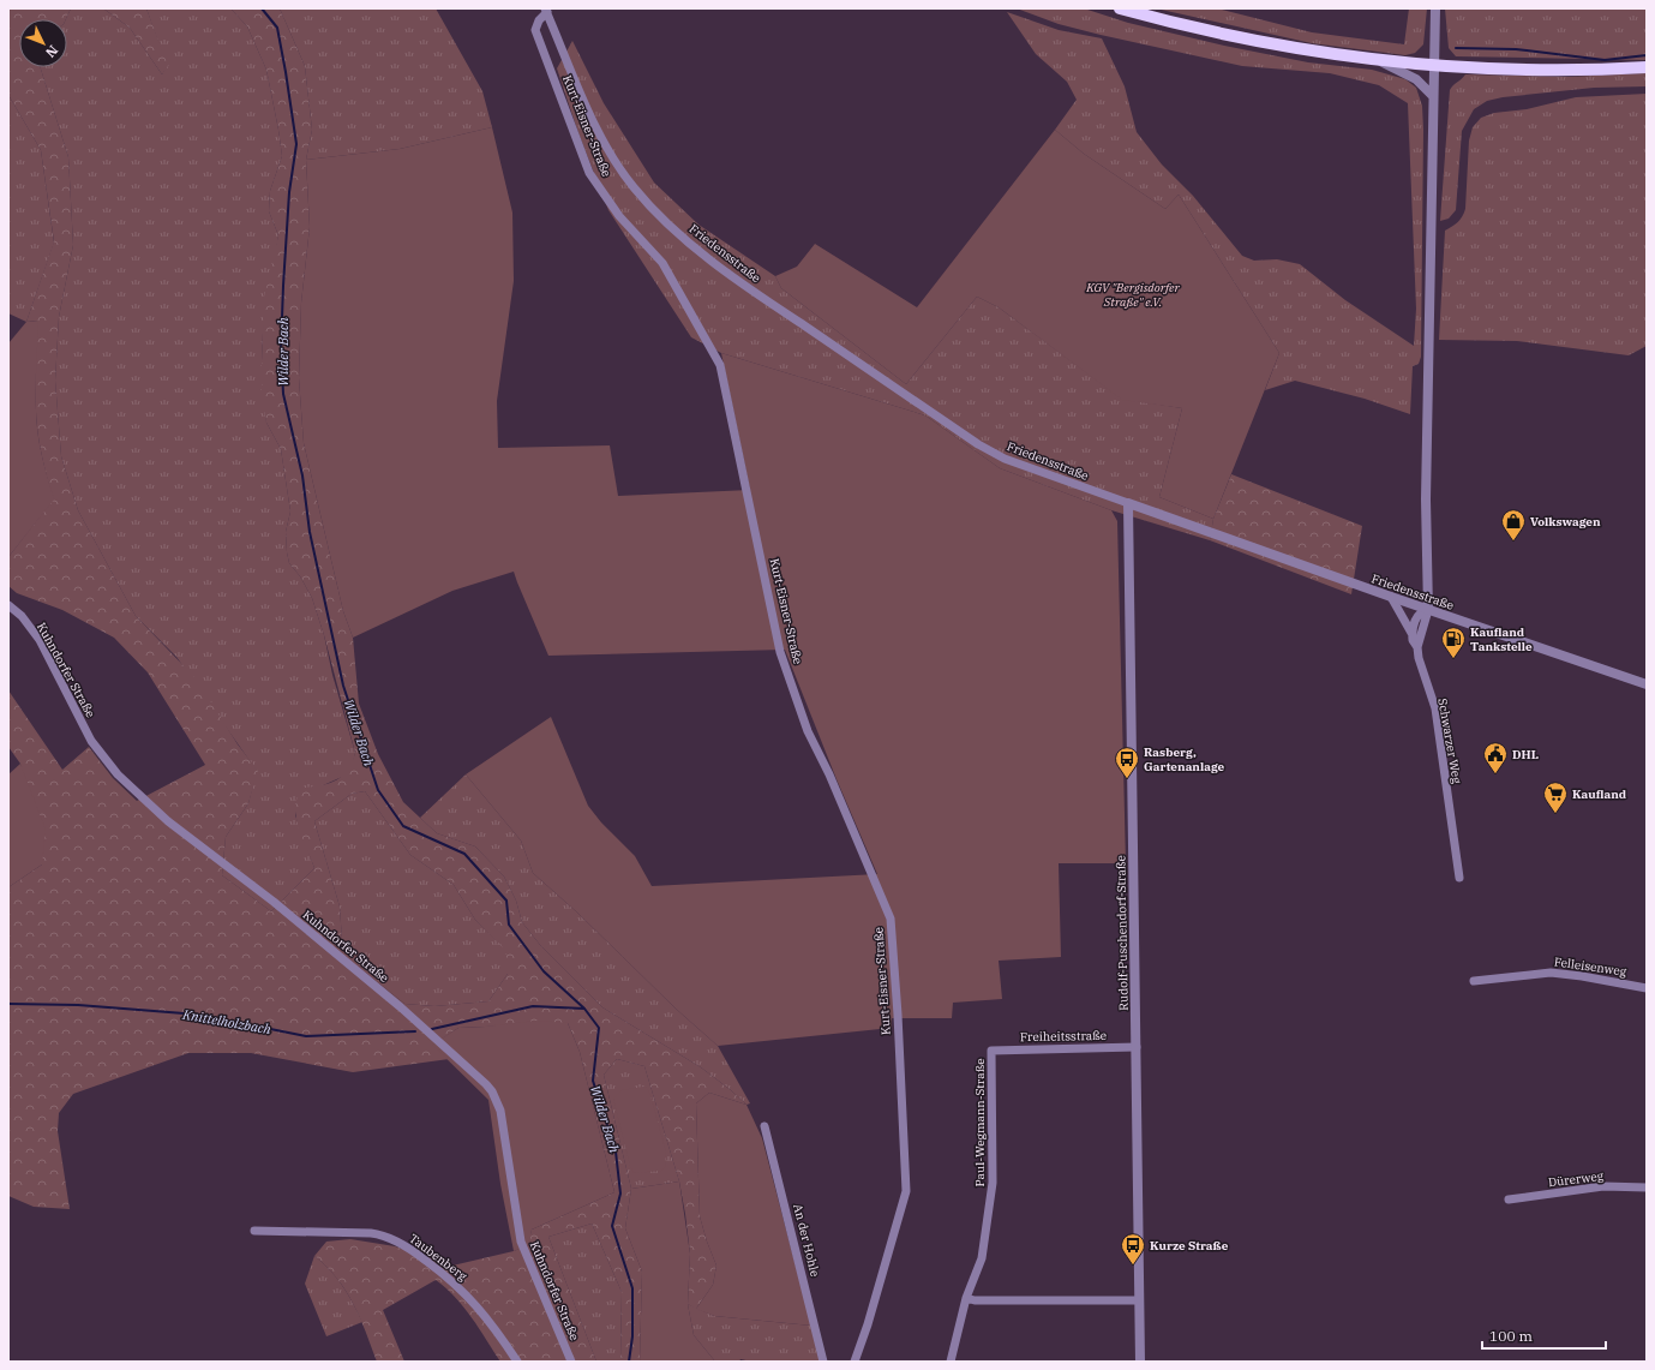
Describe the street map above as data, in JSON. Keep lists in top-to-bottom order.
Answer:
{
  "streets": {
    "street": [
      "Kurt-Eisner-Straße",
      "Friedensstraße",
      "Kuhndorfer Straße",
      "Schwarzer Weg",
      "Rudolf-Puschendorf-Straße",
      "Felleisenweg",
      "Freiheitsstraße",
      "Paul-Wegmann-Straße",
      "Dürerweg",
      "An der Hohle",
      "Taubenberg"
    ]
  },
  "crossings": [
    ["Kurt-Eisner-Straße", "Friedensstraße"],
    ["Friedensstraße", "Schwarzer Weg"],
    ["Friedensstraße", "Rudolf-Puschendorf-Straße"],
    ["Rudolf-Puschendorf-Straße", "Freiheitsstraße"],
    ["Freiheitsstraße", "Paul-Wegmann-Straße"]
  ],
  "water": ["Wilder Bach", "Knittelholzbach"],
  "parks": ["KGV \"Bergisdorfer Straße\" e.V."],
  "places": {
    "shop": ["Volkswagen"],
    "fuel station": ["Kaufland Tankstelle"],
    "public building": ["DHL"],
    "bus stop": ["Rasberg, Gartenanlage", "Kurze Straße"],
    "supermarket": ["Kaufland"]
  },
  "scale_bar": "100 m",
  "north": "bottom right"
}
